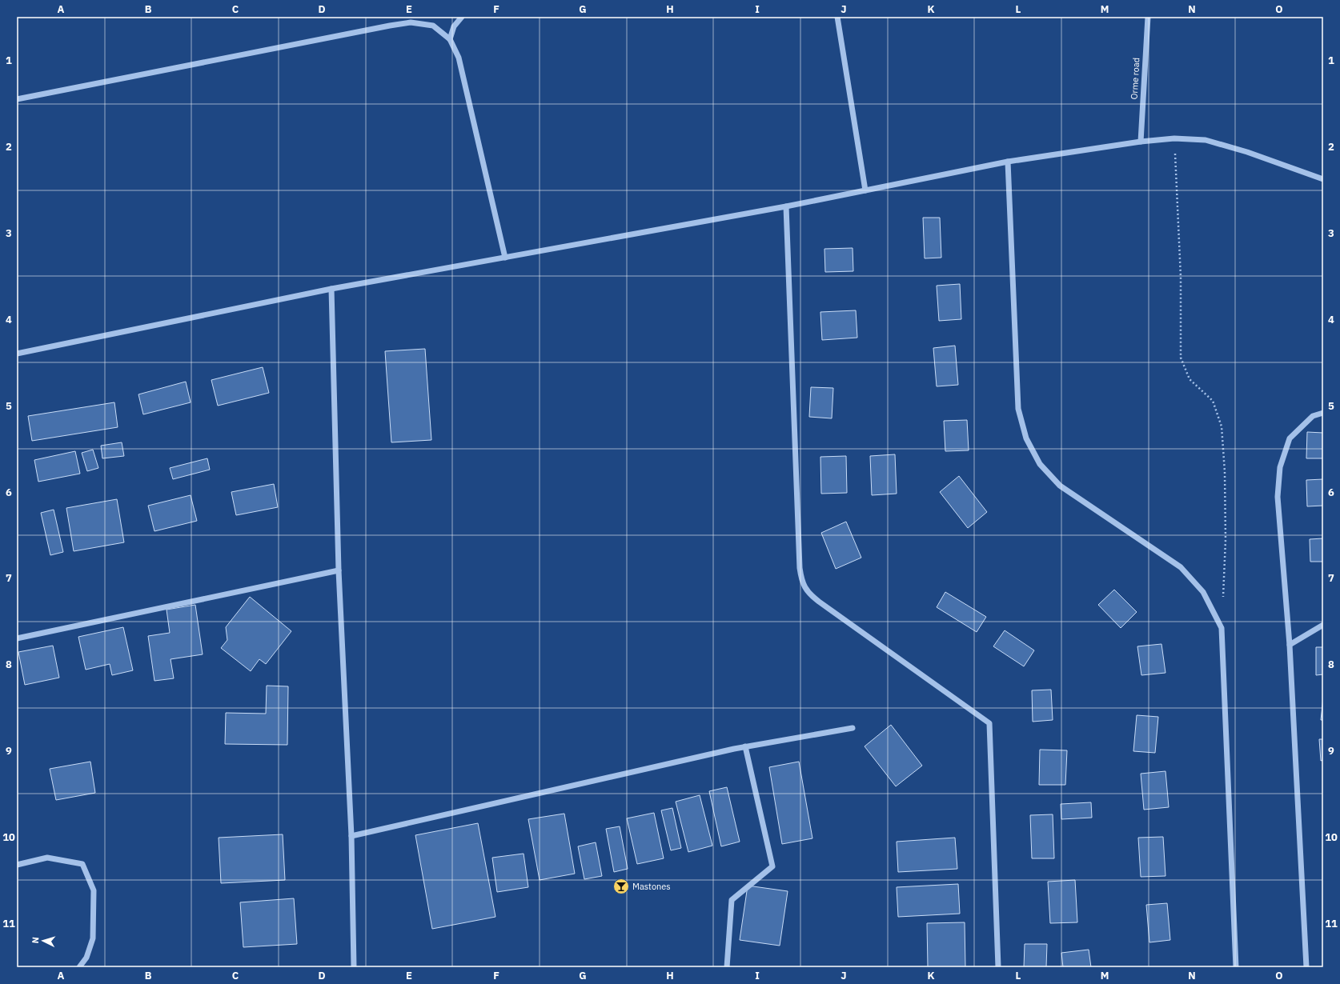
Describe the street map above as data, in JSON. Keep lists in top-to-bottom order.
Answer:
{
  "streets": {
    "street": ["Orme road"]
  },
  "places": {
    "bar": ["Mastones"]
  },
  "north": "left",
  "grid": {
    "columns": [
      "A",
      "B",
      "C",
      "D",
      "E",
      "F",
      "G",
      "H",
      "I",
      "J",
      "K",
      "L",
      "M",
      "N",
      "O"
    ],
    "rows": [
      "1",
      "2",
      "3",
      "4",
      "5",
      "6",
      "7",
      "8",
      "9",
      "10",
      "11"
    ]
  }
}
